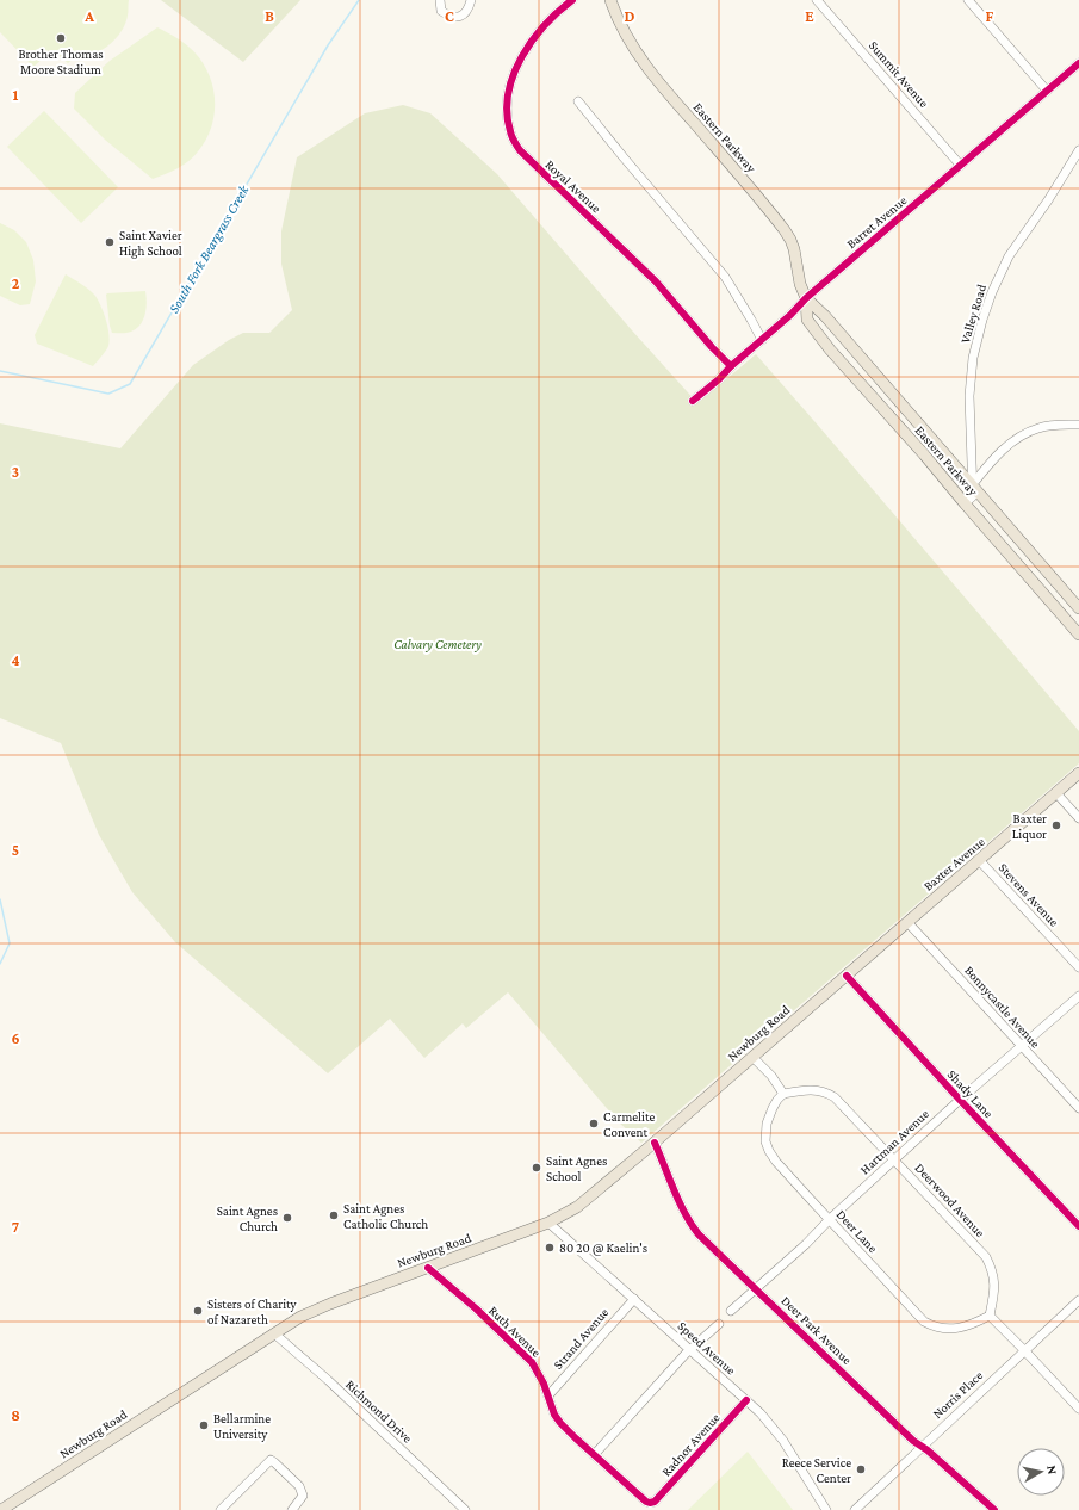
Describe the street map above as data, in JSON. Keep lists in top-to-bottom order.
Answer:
{
  "streets": {
    "main road": ["Eastern Parkway", "Baxter Avenue", "Newburg Road"],
    "street": [
      "Summit Avenue",
      "Royal Avenue",
      "Barret Avenue",
      "Valley Road",
      "Stevens Avenue",
      "Bonnycastle Avenue",
      "Shady Lane",
      "Hartman Avenue",
      "Deerwood Avenue",
      "Deer Lane",
      "Deer Park Avenue",
      "Ruth Avenue",
      "Strand Avenue",
      "Speed Avenue",
      "Norris Place",
      "Richmond Drive",
      "Radnor Avenue"
    ]
  },
  "crossings": [
    ["Summit Avenue", "Barret Avenue"],
    ["Eastern Parkway", "Barret Avenue"],
    ["Eastern Parkway", "Valley Road"],
    ["Royal Avenue", "Barret Avenue"],
    ["Baxter Avenue", "Stevens Avenue"],
    ["Baxter Avenue", "Bonnycastle Avenue"],
    ["Baxter Avenue", "Newburg Road"],
    ["Baxter Avenue", "Shady Lane"],
    ["Bonnycastle Avenue", "Hartman Avenue"],
    ["Newburg Road", "Shady Lane"],
    ["Newburg Road", "Deer Park Avenue"],
    ["Newburg Road", "Ruth Avenue"],
    ["Newburg Road", "Speed Avenue"],
    ["Newburg Road", "Richmond Drive"],
    ["Shady Lane", "Hartman Avenue"],
    ["Hartman Avenue", "Deerwood Avenue"],
    ["Hartman Avenue", "Deer Lane"],
    ["Hartman Avenue", "Deer Park Avenue"],
    ["Deerwood Avenue", "Deer Lane"],
    ["Deer Park Avenue", "Norris Place"],
    ["Ruth Avenue", "Strand Avenue"],
    ["Ruth Avenue", "Radnor Avenue"],
    ["Strand Avenue", "Speed Avenue"],
    ["Speed Avenue", "Radnor Avenue"]
  ],
  "water": ["South Fork Beargrass Creek"],
  "parks": ["Calvary Cemetery"],
  "places": [
    "Brother Thomas Moore Stadium",
    "Saint Xavier High School",
    "Baxter Liquor",
    "Carmelite Convent",
    "Saint Agnes School",
    "Saint Agnes Catholic Church",
    "Saint Agnes Church",
    "80 20 @ Kaelin's",
    "Sisters of Charity of Nazareth",
    "Bellarmine University",
    "Reece Service Center"
  ],
  "north": "right",
  "grid": {
    "columns": [
      "A",
      "B",
      "C",
      "D",
      "E",
      "F"
    ],
    "rows": [
      "1",
      "2",
      "3",
      "4",
      "5",
      "6",
      "7",
      "8"
    ]
  }
}
